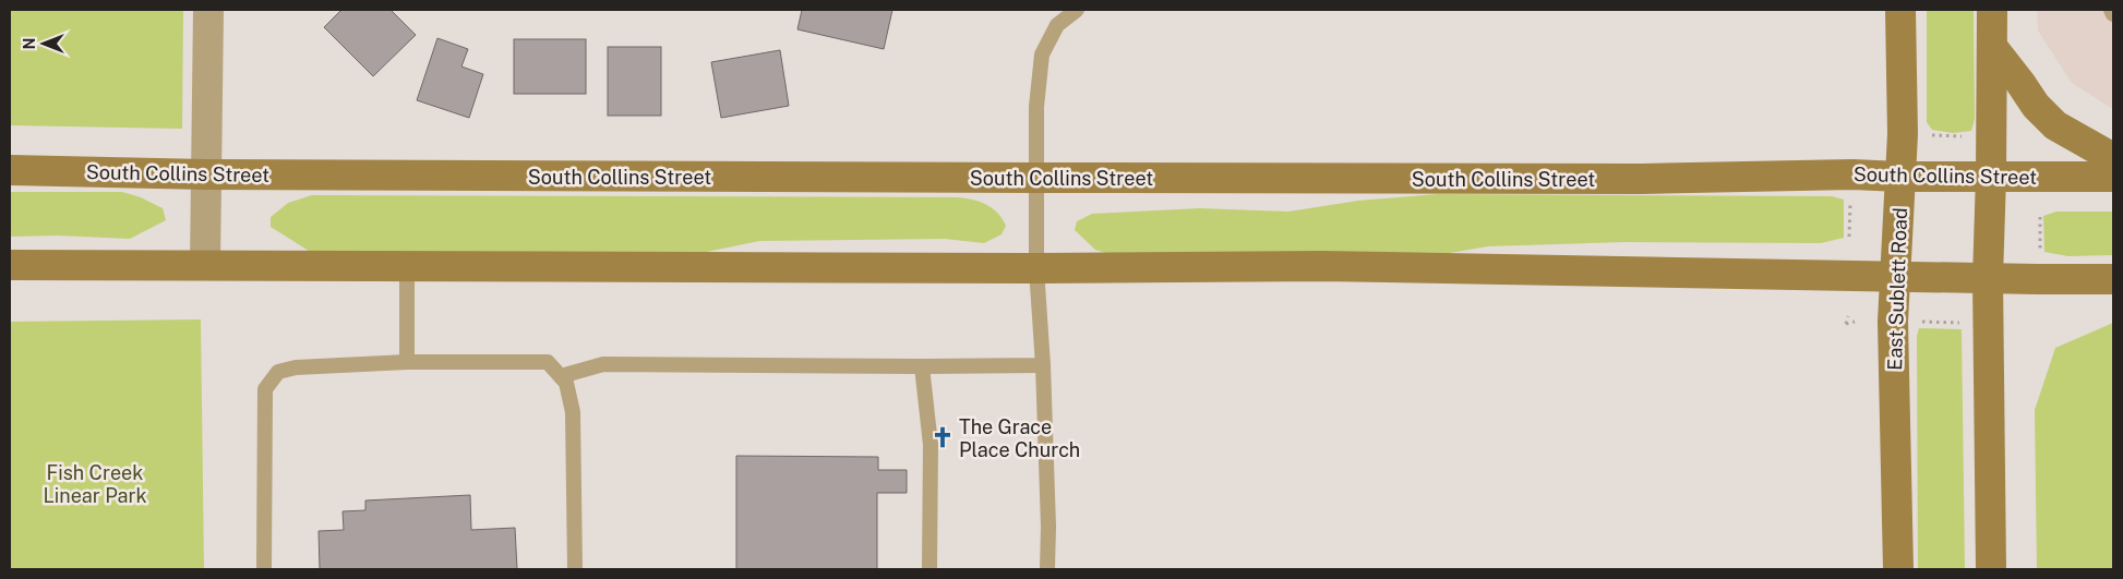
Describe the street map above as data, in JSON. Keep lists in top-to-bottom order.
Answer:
{
  "streets": {
    "main road": ["South Collins Street", "East Sublett Road"]
  },
  "crossings": [
    ["South Collins Street", "East Sublett Road"]
  ],
  "parks": ["Fish Creek Linear Park"],
  "places": {
    "church": ["The Grace Place Church"]
  },
  "north": "left"
}
